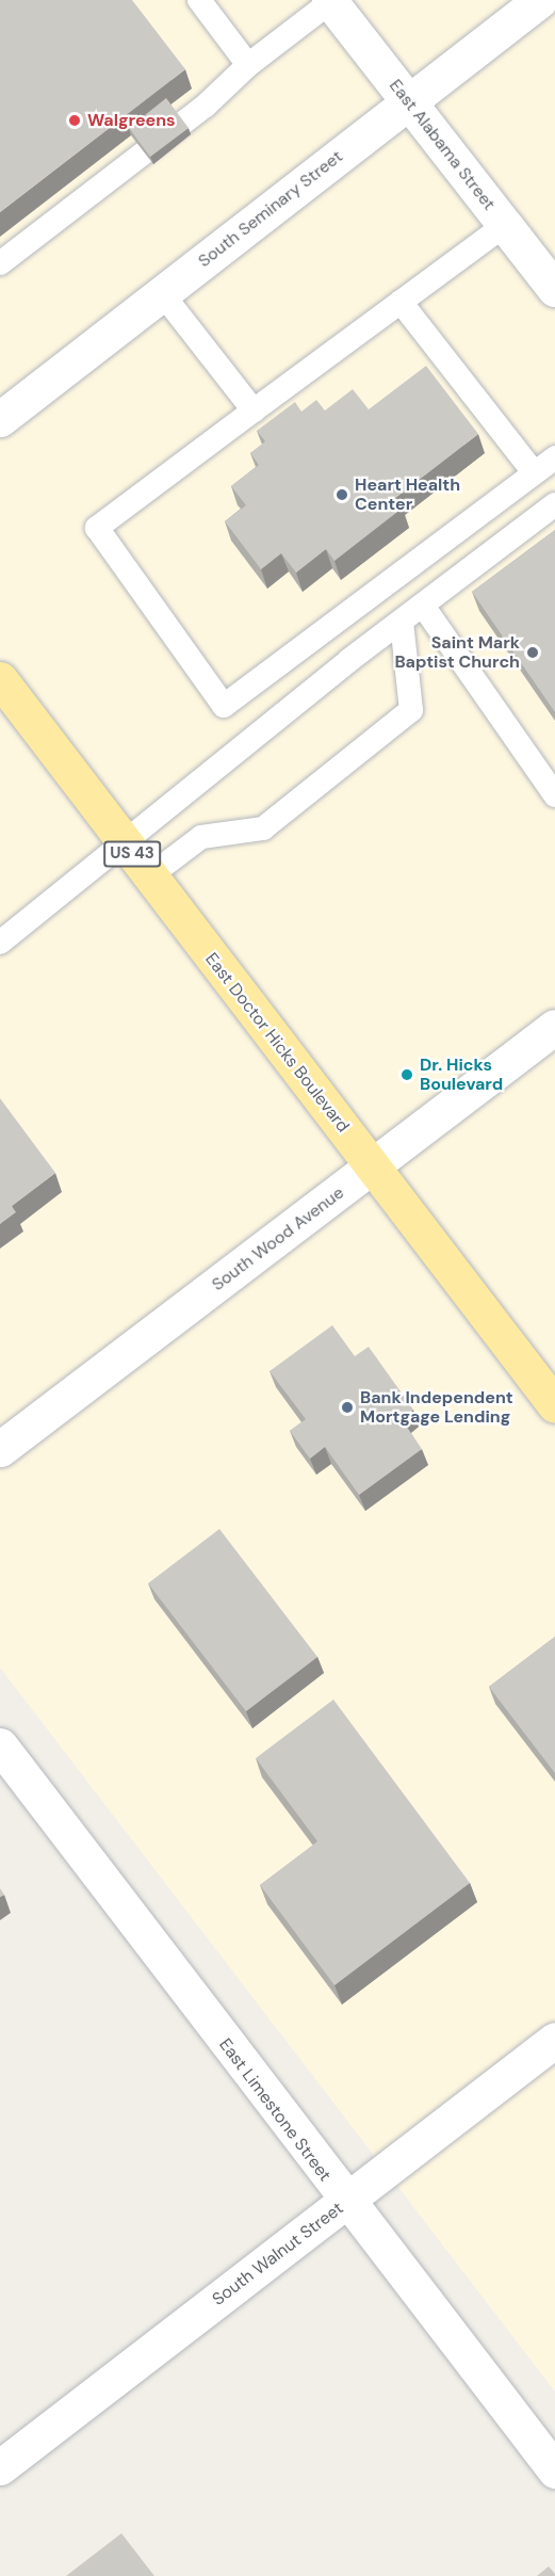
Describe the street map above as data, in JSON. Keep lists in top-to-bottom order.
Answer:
{
  "streets": {
    "highway": ["US 43", "East Doctor Hicks Boulevard"],
    "street": [
      "East Alabama Street",
      "South Seminary Street",
      "South Wood Avenue",
      "East Limestone Street",
      "South Walnut Street"
    ]
  },
  "crossings": [
    ["East Alabama Street", "South Seminary Street"],
    ["East Doctor Hicks Boulevard", "South Wood Avenue"],
    ["East Limestone Street", "South Walnut Street"]
  ],
  "places": [
    "Walgreens",
    "Heart Health Center",
    "Saint Mark Baptist Church",
    "Dr. Hicks Boulevard",
    "Bank Independent Mortgage Lending"
  ]
}
